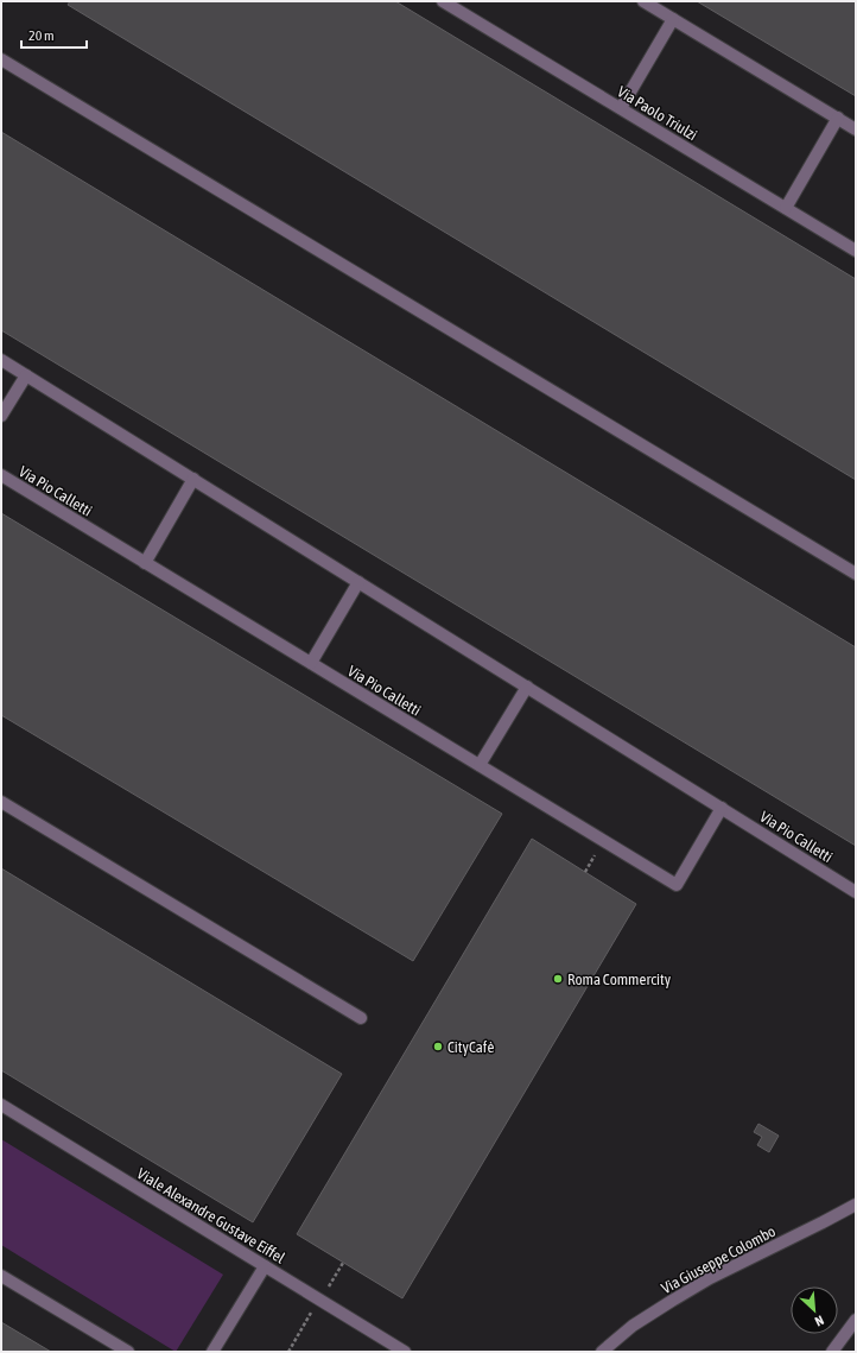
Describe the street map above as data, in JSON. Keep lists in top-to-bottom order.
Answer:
{
  "streets": {
    "street": [
      "Via Paolo Triulzi",
      "Via Pio Calletti",
      "Viale Alexandre Gustave Eiffel",
      "Via Giuseppe Colombo"
    ]
  },
  "places": ["Roma Commercity", "CityCafè"],
  "scale_bar": "20 m",
  "north": "bottom right"
}
